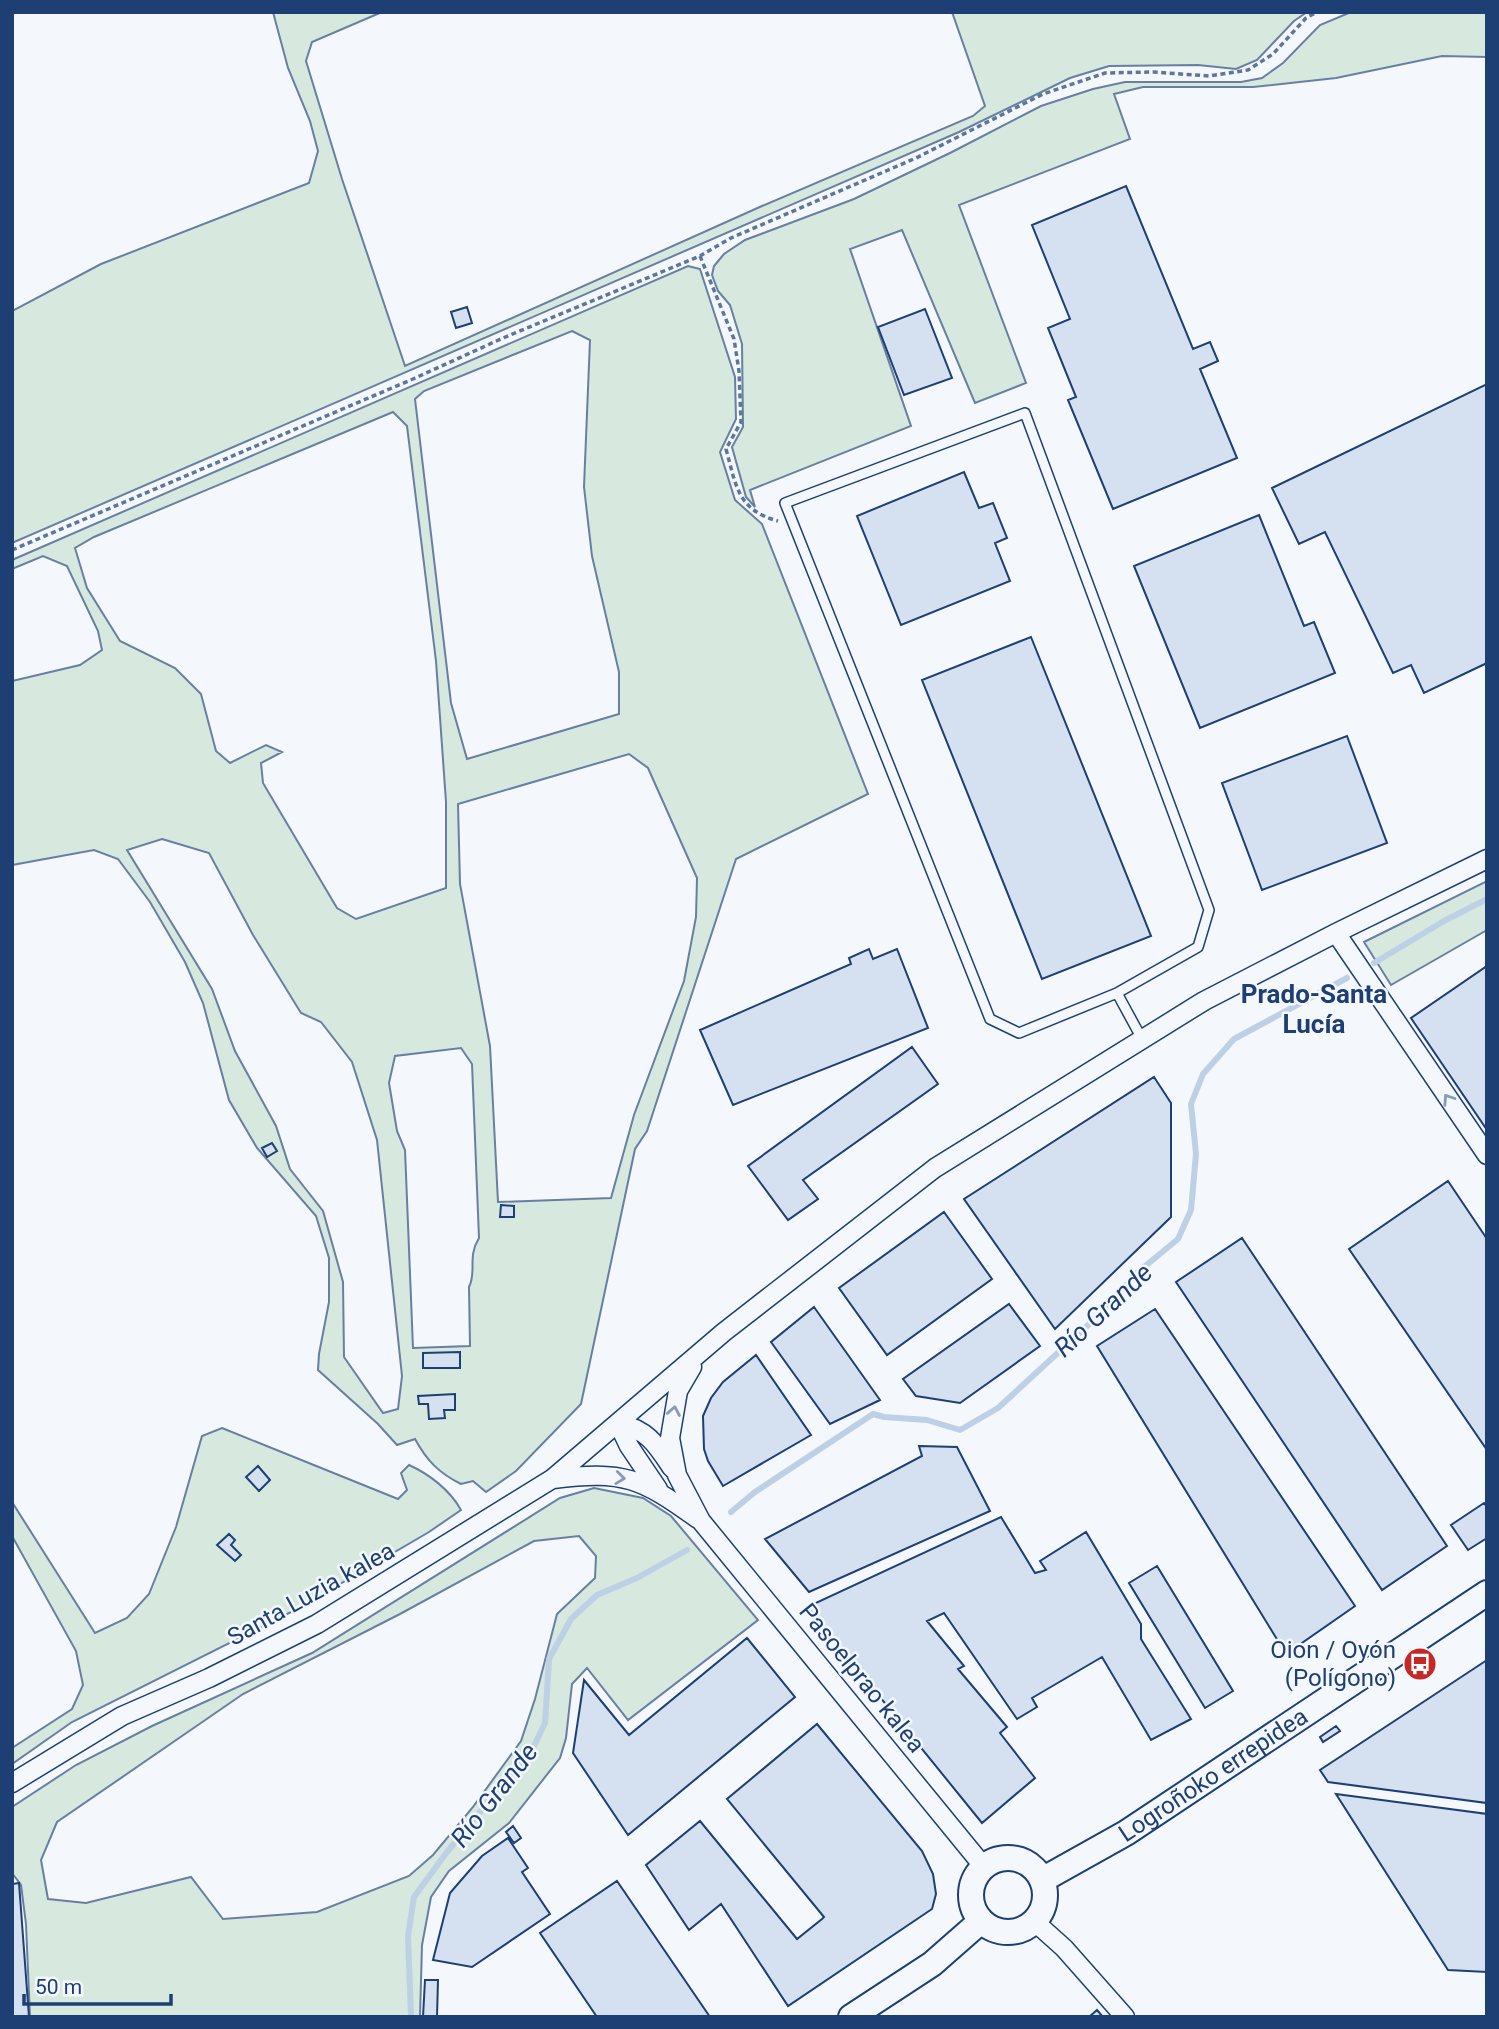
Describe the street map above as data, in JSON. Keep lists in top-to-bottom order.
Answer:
{
  "streets": {
    "main road": ["Logroñoko errepidea"],
    "street": ["Santa Luzia kalea", "Pasoelprao kalea"]
  },
  "crossings": [
    ["Pasoelprao kalea", "Logroñoko errepidea"]
  ],
  "districts": ["Prado-Santa Lucía"],
  "water": ["Río Grande"],
  "places": {
    "bus stop": ["Oion / Oyón (Polígono)"]
  },
  "scale_bar": "50 m"
}
